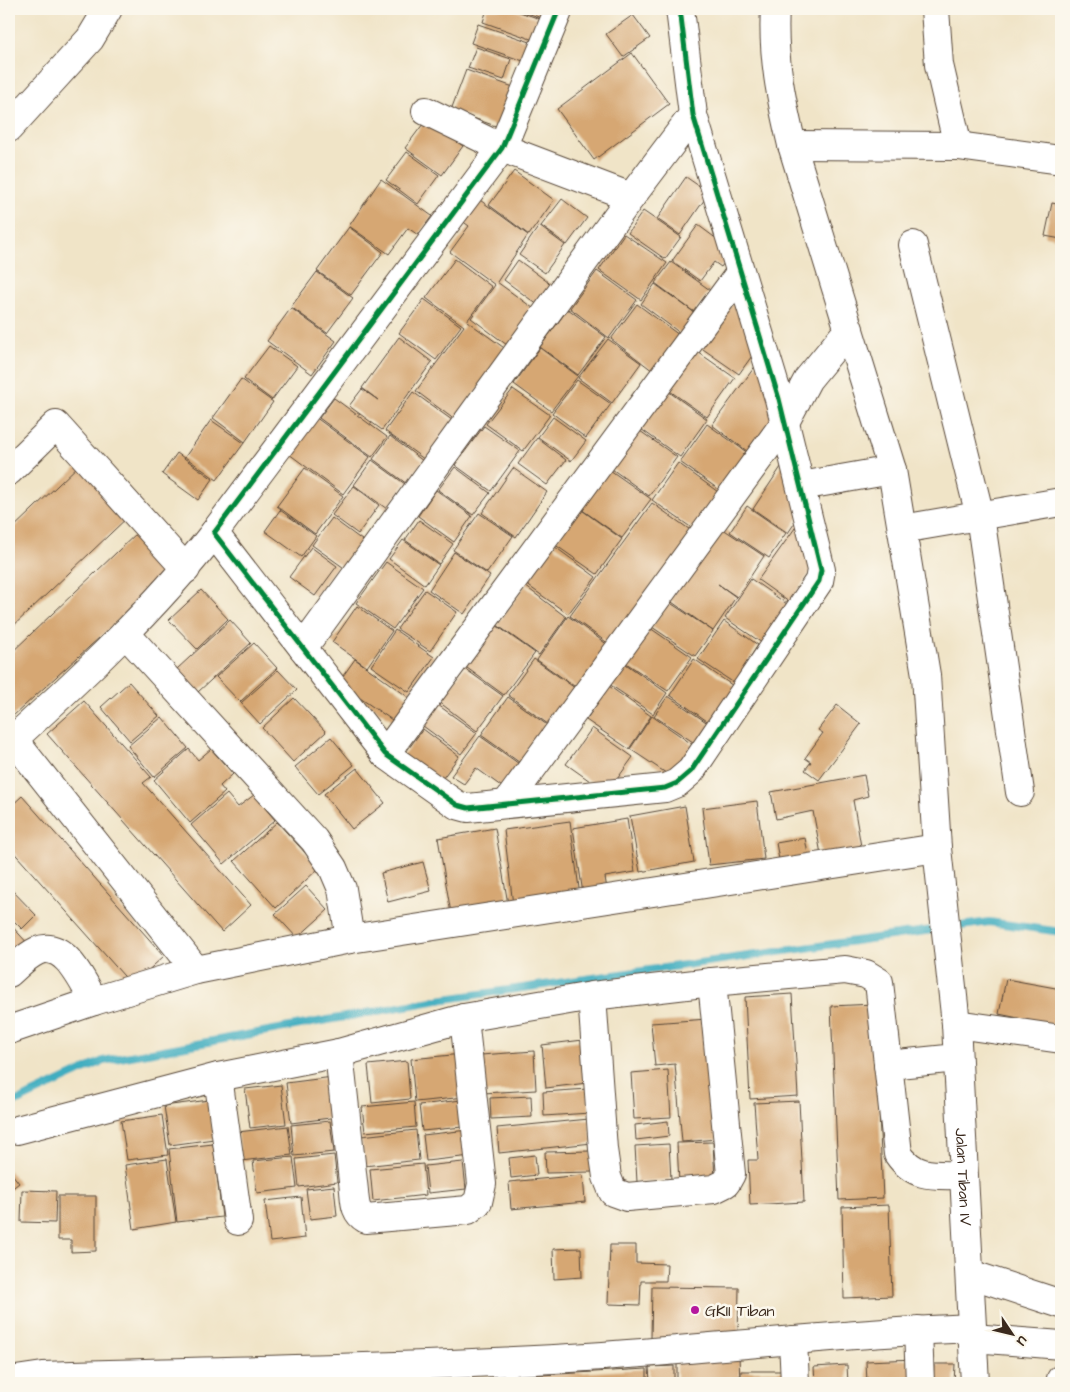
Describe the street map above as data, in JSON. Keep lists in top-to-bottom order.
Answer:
{
  "streets": {
    "main road": ["Jalan Tiban IV"]
  },
  "places": ["GKII Tiban"],
  "north": "bottom right"
}
